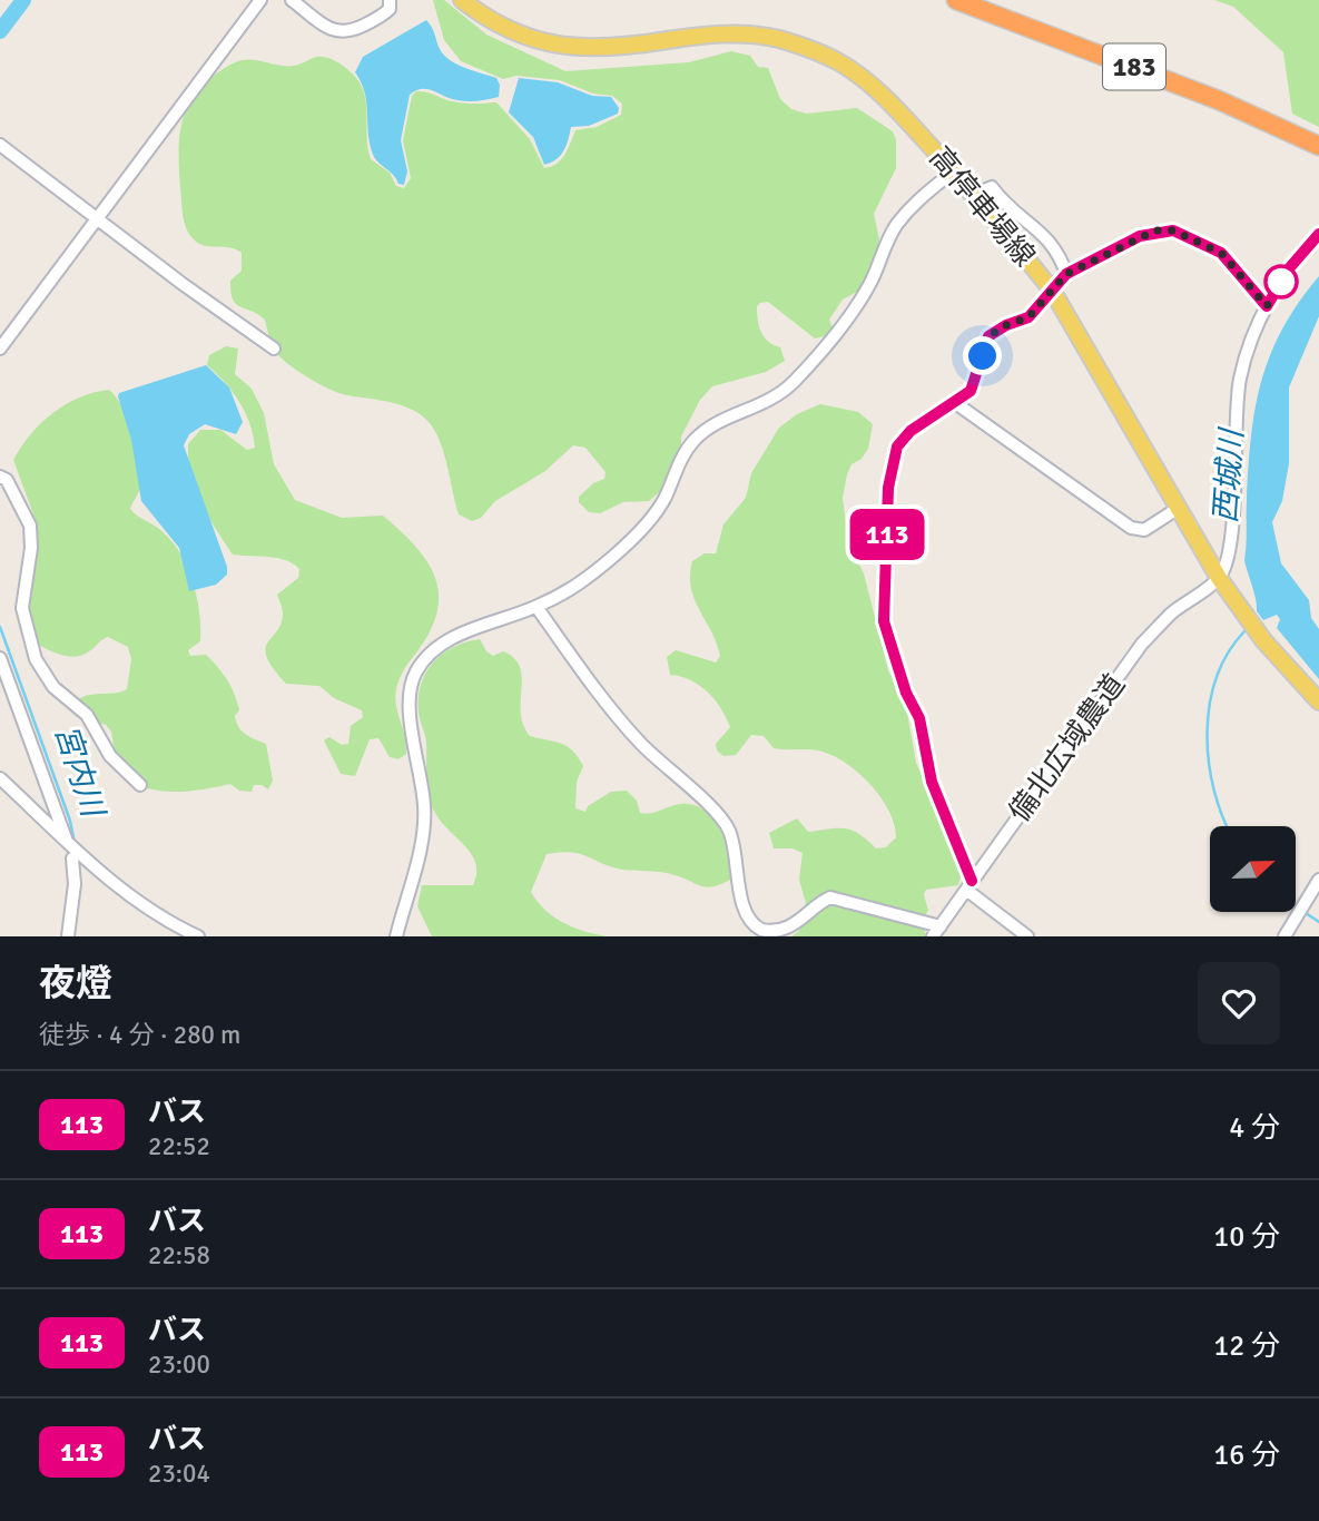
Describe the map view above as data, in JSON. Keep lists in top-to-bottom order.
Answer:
{
  "streets": {
    "highway": ["183"],
    "main road": ["高停車場線"],
    "street": ["備北広域農道"]
  },
  "crossings": [
    ["高停車場線", "備北広域農道"]
  ],
  "water": ["西城川", "宮内川"],
  "lines": ["bus line 113"],
  "north": "right",
  "page": {
    "on_map": "113",
    "heading": ["夜燈", "徒歩 · 4 分 · 280 m"],
    "list": [
      {
        "mark": "113",
        "name": "バス",
        "note": "22:52",
        "value": "4 分"
      },
      {
        "mark": "113",
        "name": "バス",
        "note": "22:58",
        "value": "10 分"
      },
      {
        "mark": "113",
        "name": "バス",
        "note": "23:00",
        "value": "12 分"
      },
      {
        "mark": "113",
        "name": "バス",
        "note": "23:04",
        "value": "16 分"
      }
    ]
  }
}
